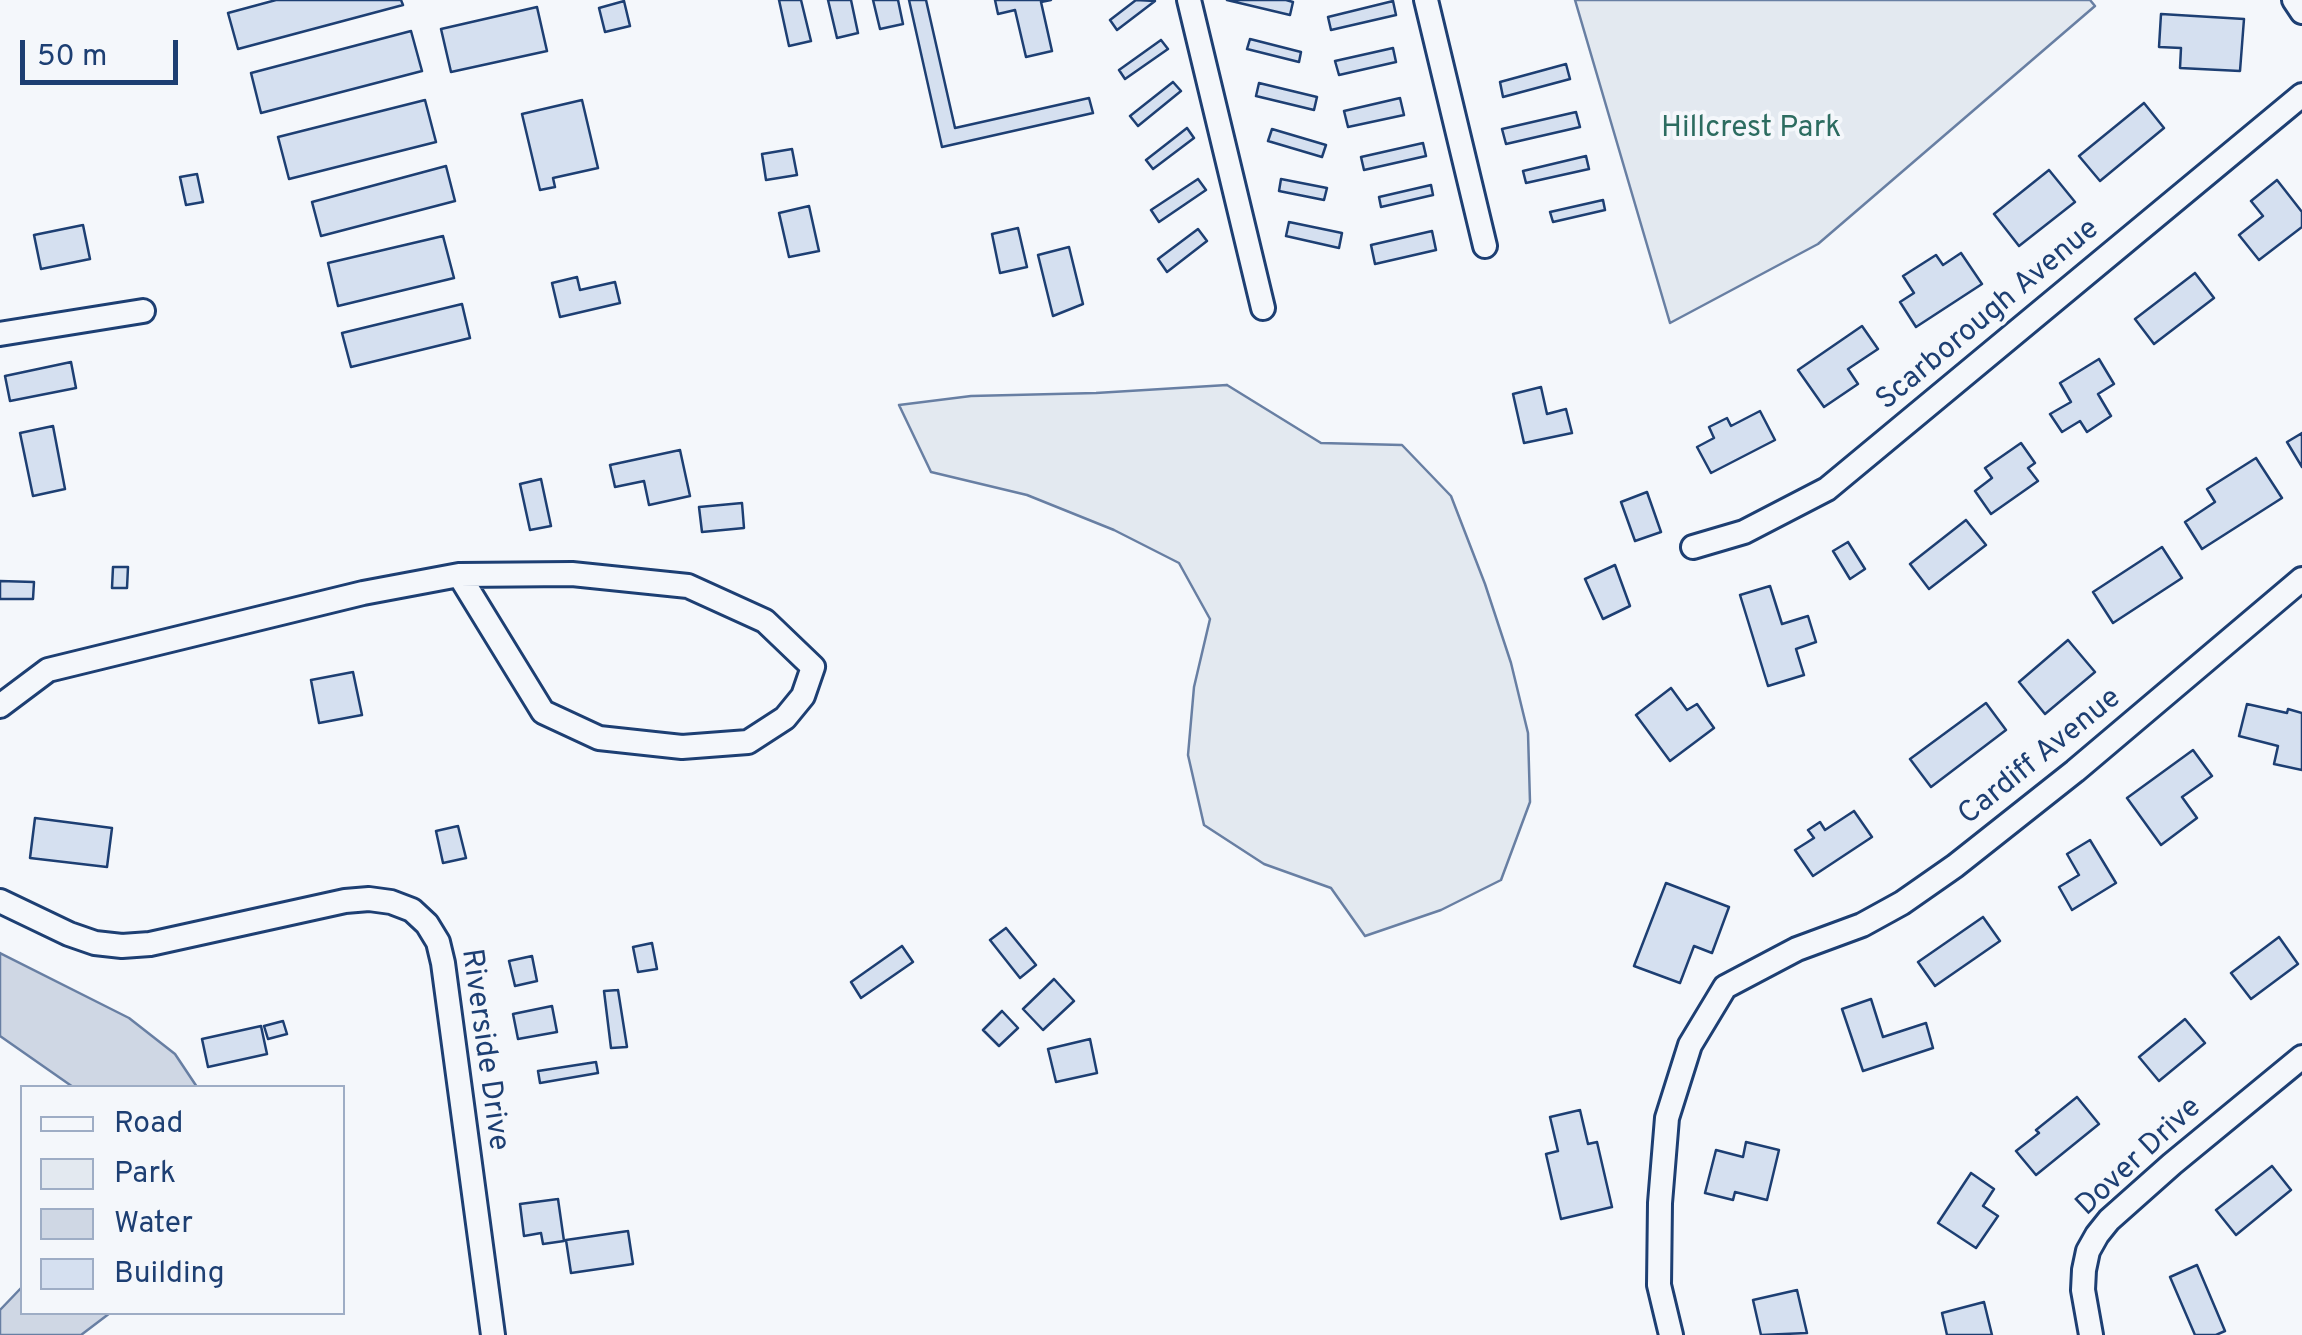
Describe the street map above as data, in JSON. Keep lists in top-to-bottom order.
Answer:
{
  "streets": {
    "street": [
      "Scarborough Avenue",
      "Cardiff Avenue",
      "Riverside Drive",
      "Dover Drive"
    ]
  },
  "parks": ["Hillcrest Park"],
  "legend": [
    "Road",
    "Park",
    "Water",
    "Building"
  ],
  "scale_bar": "50 m"
}
